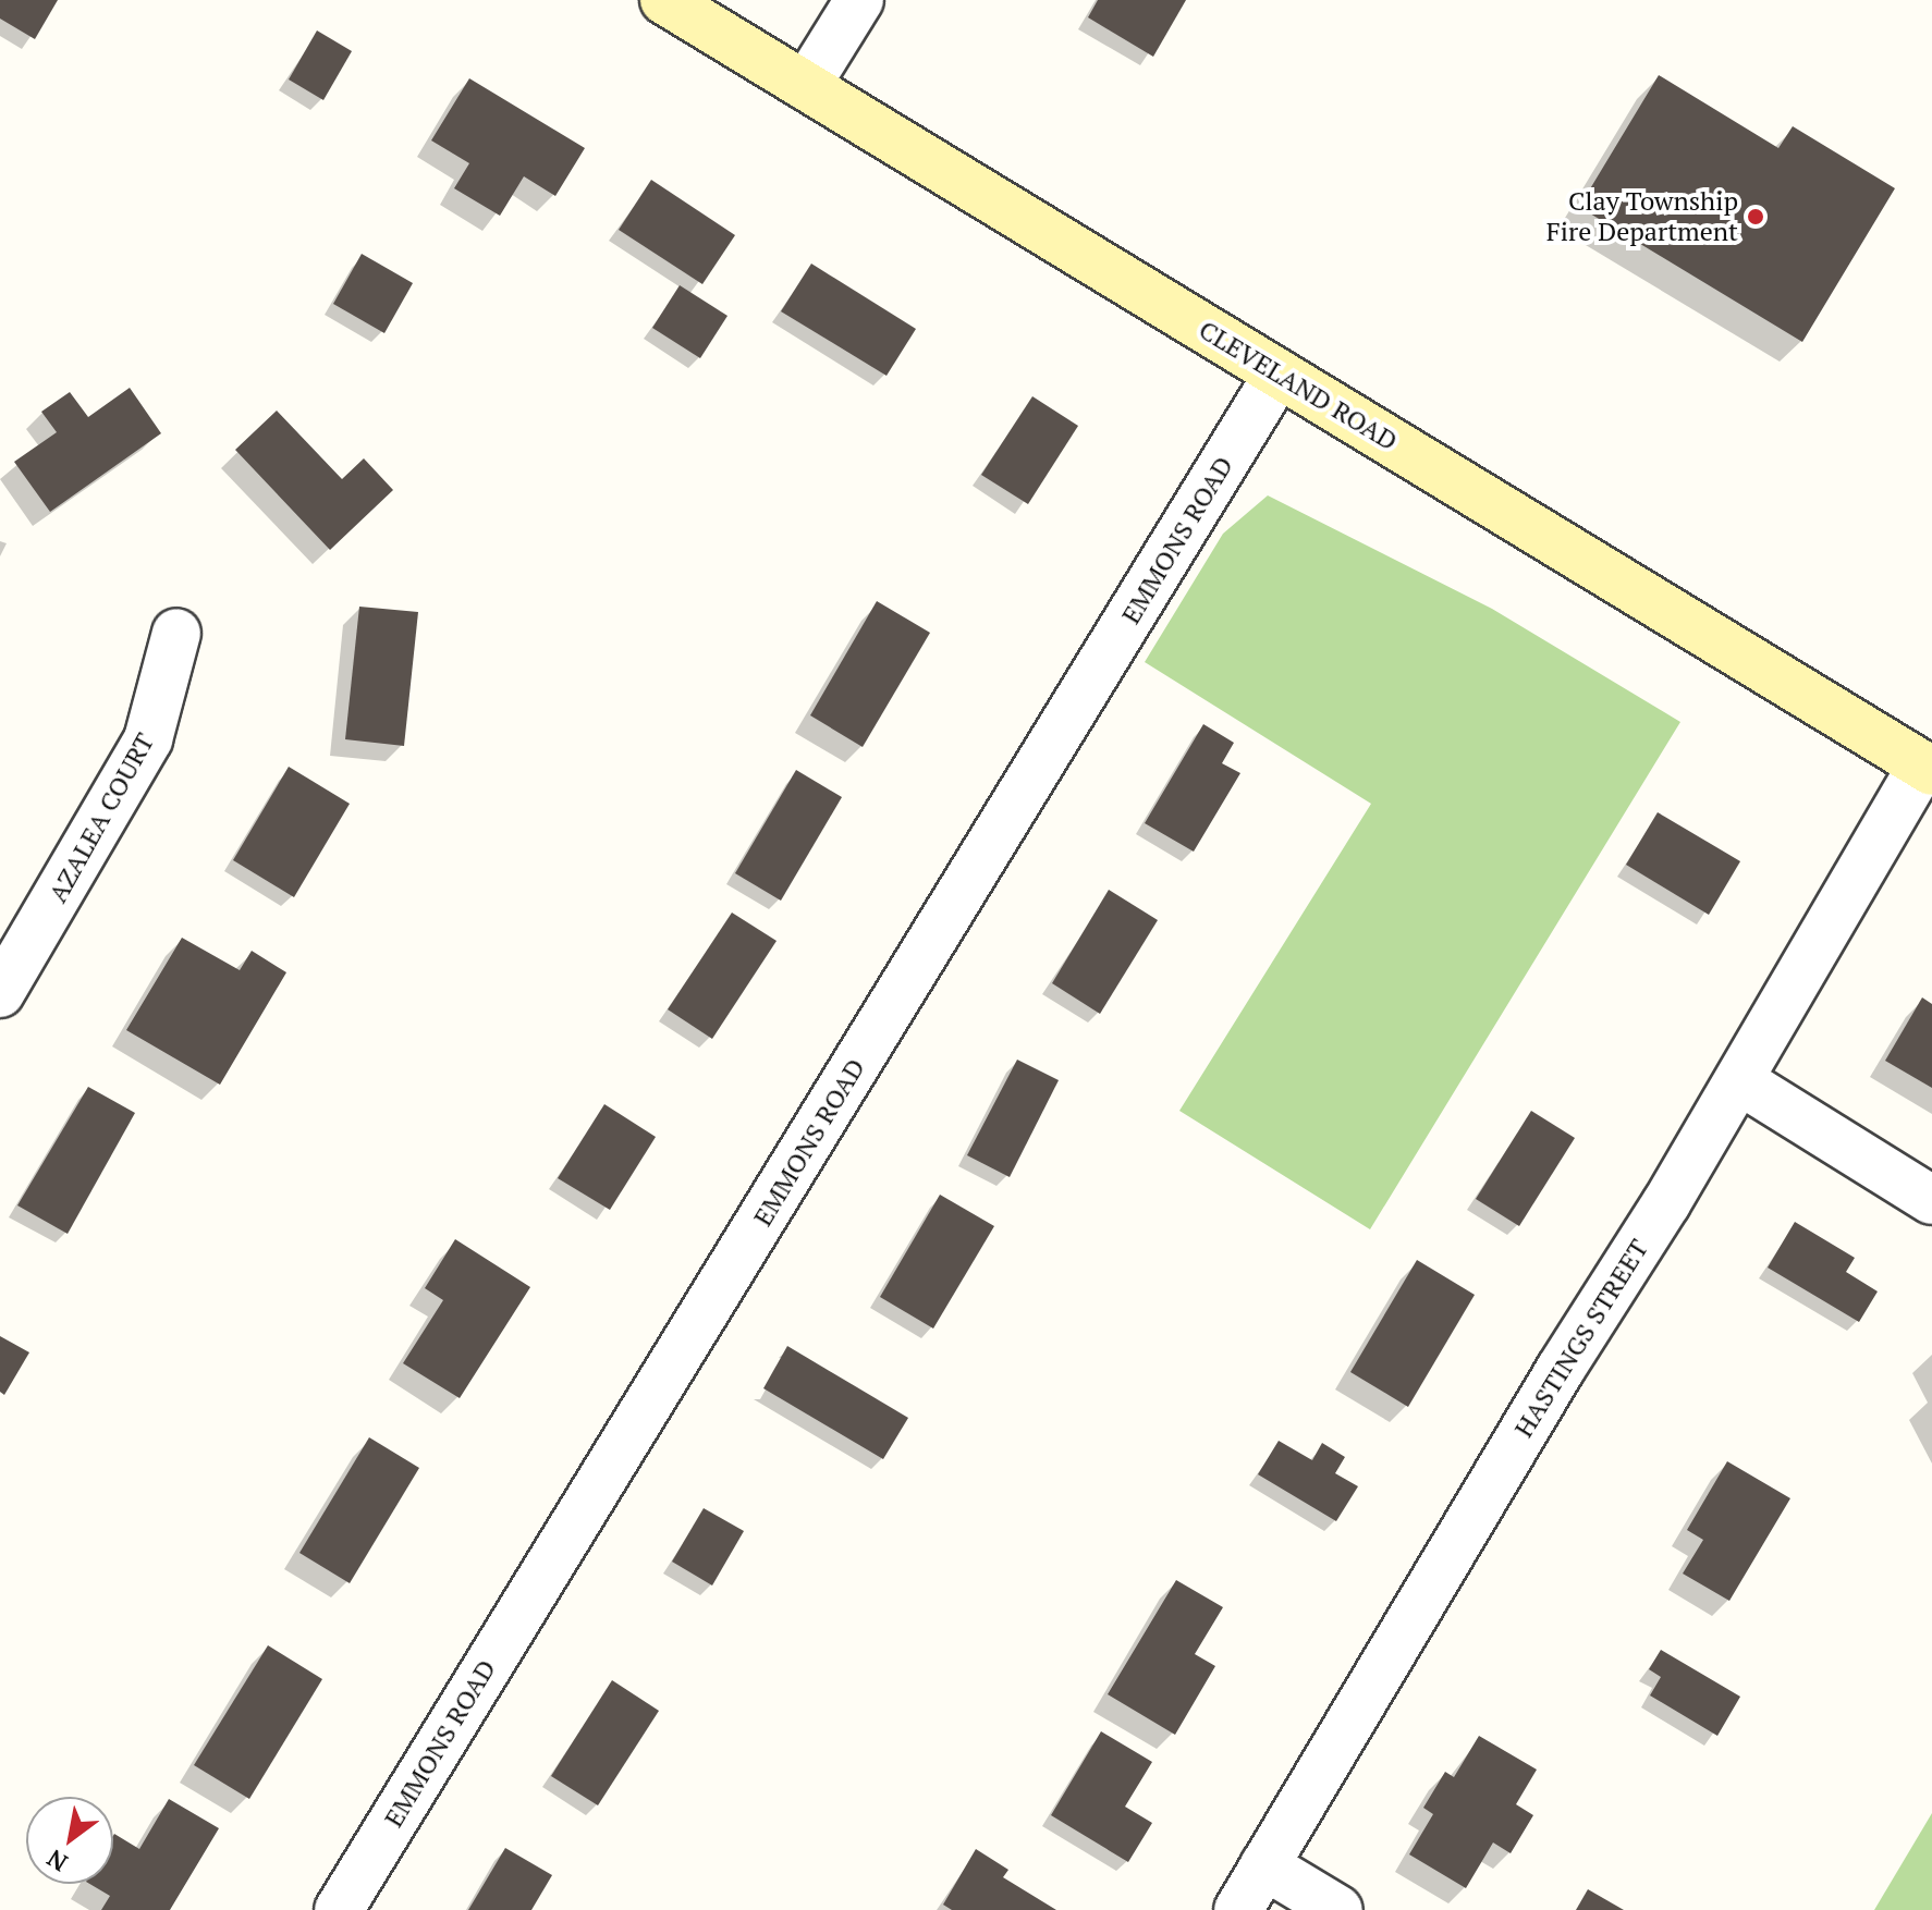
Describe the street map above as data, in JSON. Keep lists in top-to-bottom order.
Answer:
{
  "streets": {
    "main road": ["CLEVELAND ROAD"],
    "street": ["EMMONS ROAD", "AZALEA COURT", "HASTINGS STREET"]
  },
  "crossings": [
    ["CLEVELAND ROAD", "EMMONS ROAD"],
    ["CLEVELAND ROAD", "HASTINGS STREET"]
  ],
  "places": ["Clay Township Fire Department"],
  "north": "bottom left"
}
